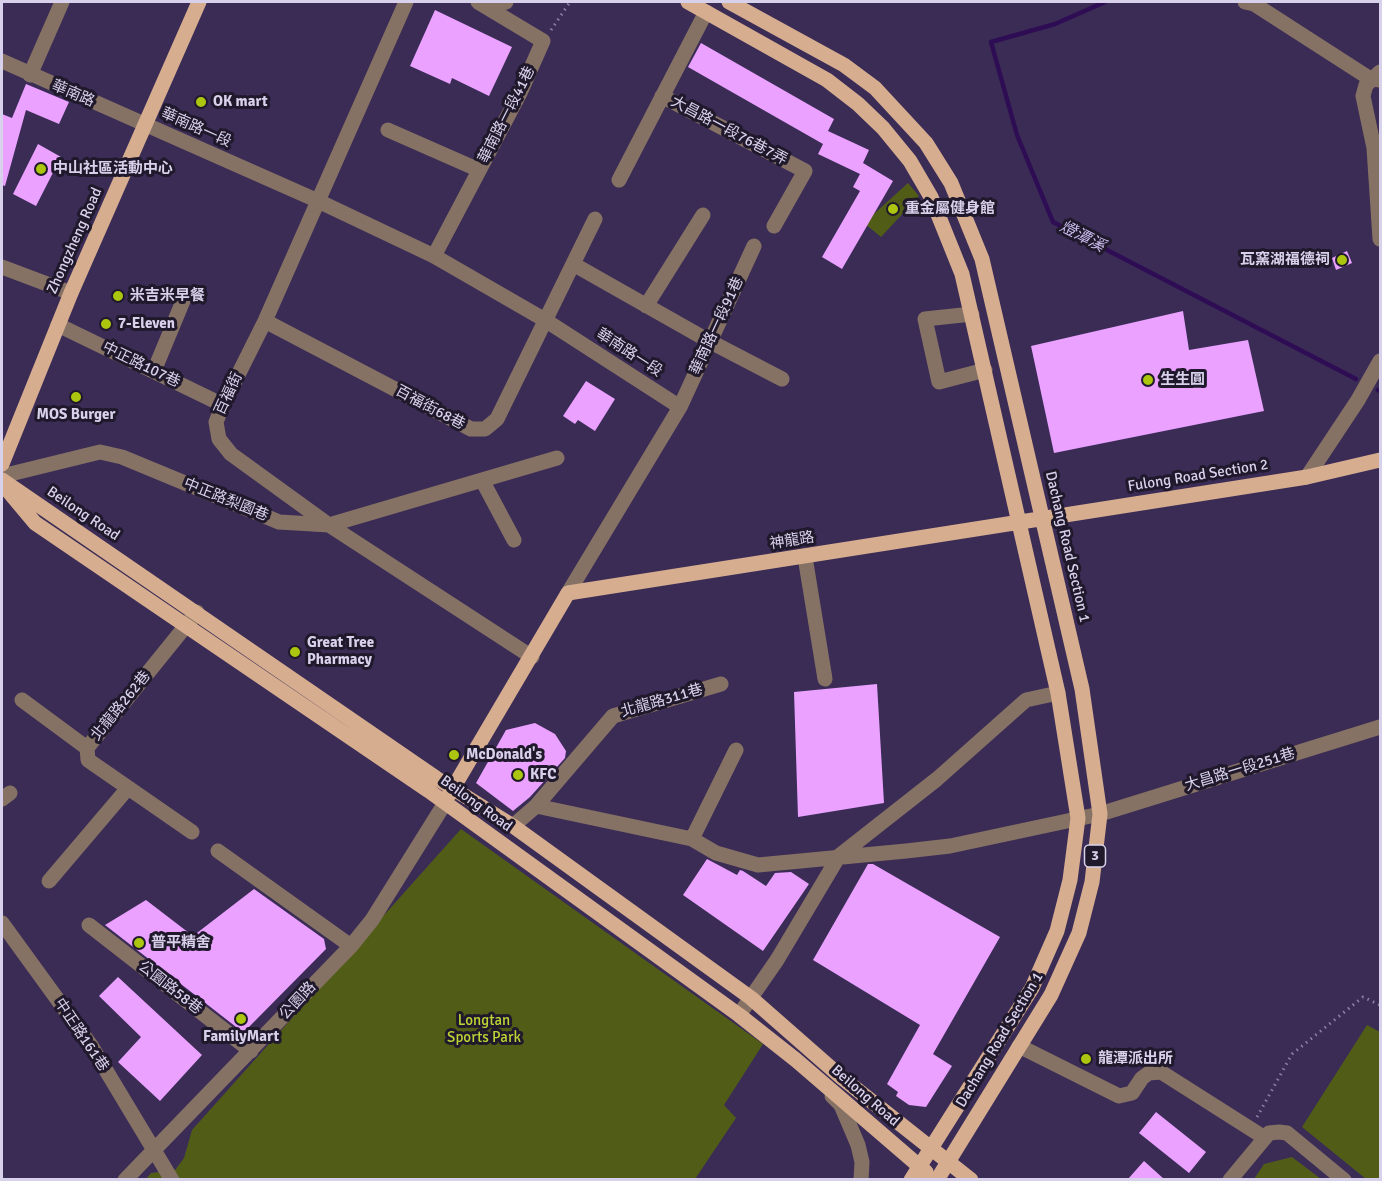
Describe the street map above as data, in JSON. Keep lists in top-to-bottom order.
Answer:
{
  "streets": {
    "main road": [
      "Zhongzheng Road",
      "Fulong Road Section 2",
      "Beilong Road",
      "神龍路",
      "Dachang Road Section 1",
      "3"
    ],
    "street": [
      "華南路",
      "華南路一段41巷",
      "華南路一段",
      "大昌路一段76巷7弄",
      "華南路一段91巷",
      "中正路107巷",
      "百福街",
      "百福街68巷",
      "中正路梨園巷",
      "北龍路311巷",
      "北龍路262巷",
      "大昌路一段251巷",
      "公園路58巷",
      "公園路",
      "中正路161巷"
    ]
  },
  "crossings": [
    ["華南路", "華南路一段"],
    ["華南路", "Zhongzheng Road"],
    ["華南路一段41巷", "華南路一段"],
    ["華南路一段", "Zhongzheng Road"],
    ["華南路一段", "華南路一段91巷"],
    ["華南路一段", "百福街"],
    ["華南路一段", "百福街68巷"],
    ["Zhongzheng Road", "中正路107巷"],
    ["中正路107巷", "百福街"],
    ["百福街", "百福街68巷"],
    ["百福街", "中正路梨園巷"],
    ["Fulong Road Section 2", "神龍路"],
    ["Fulong Road Section 2", "Dachang Road Section 1"],
    ["Beilong Road", "Dachang Road Section 1"],
    ["Beilong Road", "北龍路311巷"],
    ["Beilong Road", "北龍路262巷"],
    ["Beilong Road", "3"],
    ["Beilong Road", "公園路"],
    ["神龍路", "Dachang Road Section 1"],
    ["Dachang Road Section 1", "大昌路一段251巷"],
    ["Dachang Road Section 1", "3"],
    ["公園路58巷", "公園路"],
    ["公園路", "中正路161巷"]
  ],
  "water": ["燈潭溪"],
  "parks": ["Longtan Sports Park"],
  "places": [
    "OK mart",
    "中山社區活動中心",
    "重金屬健身館",
    "瓦窯湖福德祠",
    "米吉米早餐",
    "7-Eleven",
    "生生圓",
    "MOS Burger",
    "Great Tree Pharmacy",
    "McDonald's",
    "KFC",
    "普平精舍",
    "FamilyMart",
    "龍潭派出所"
  ]
}
